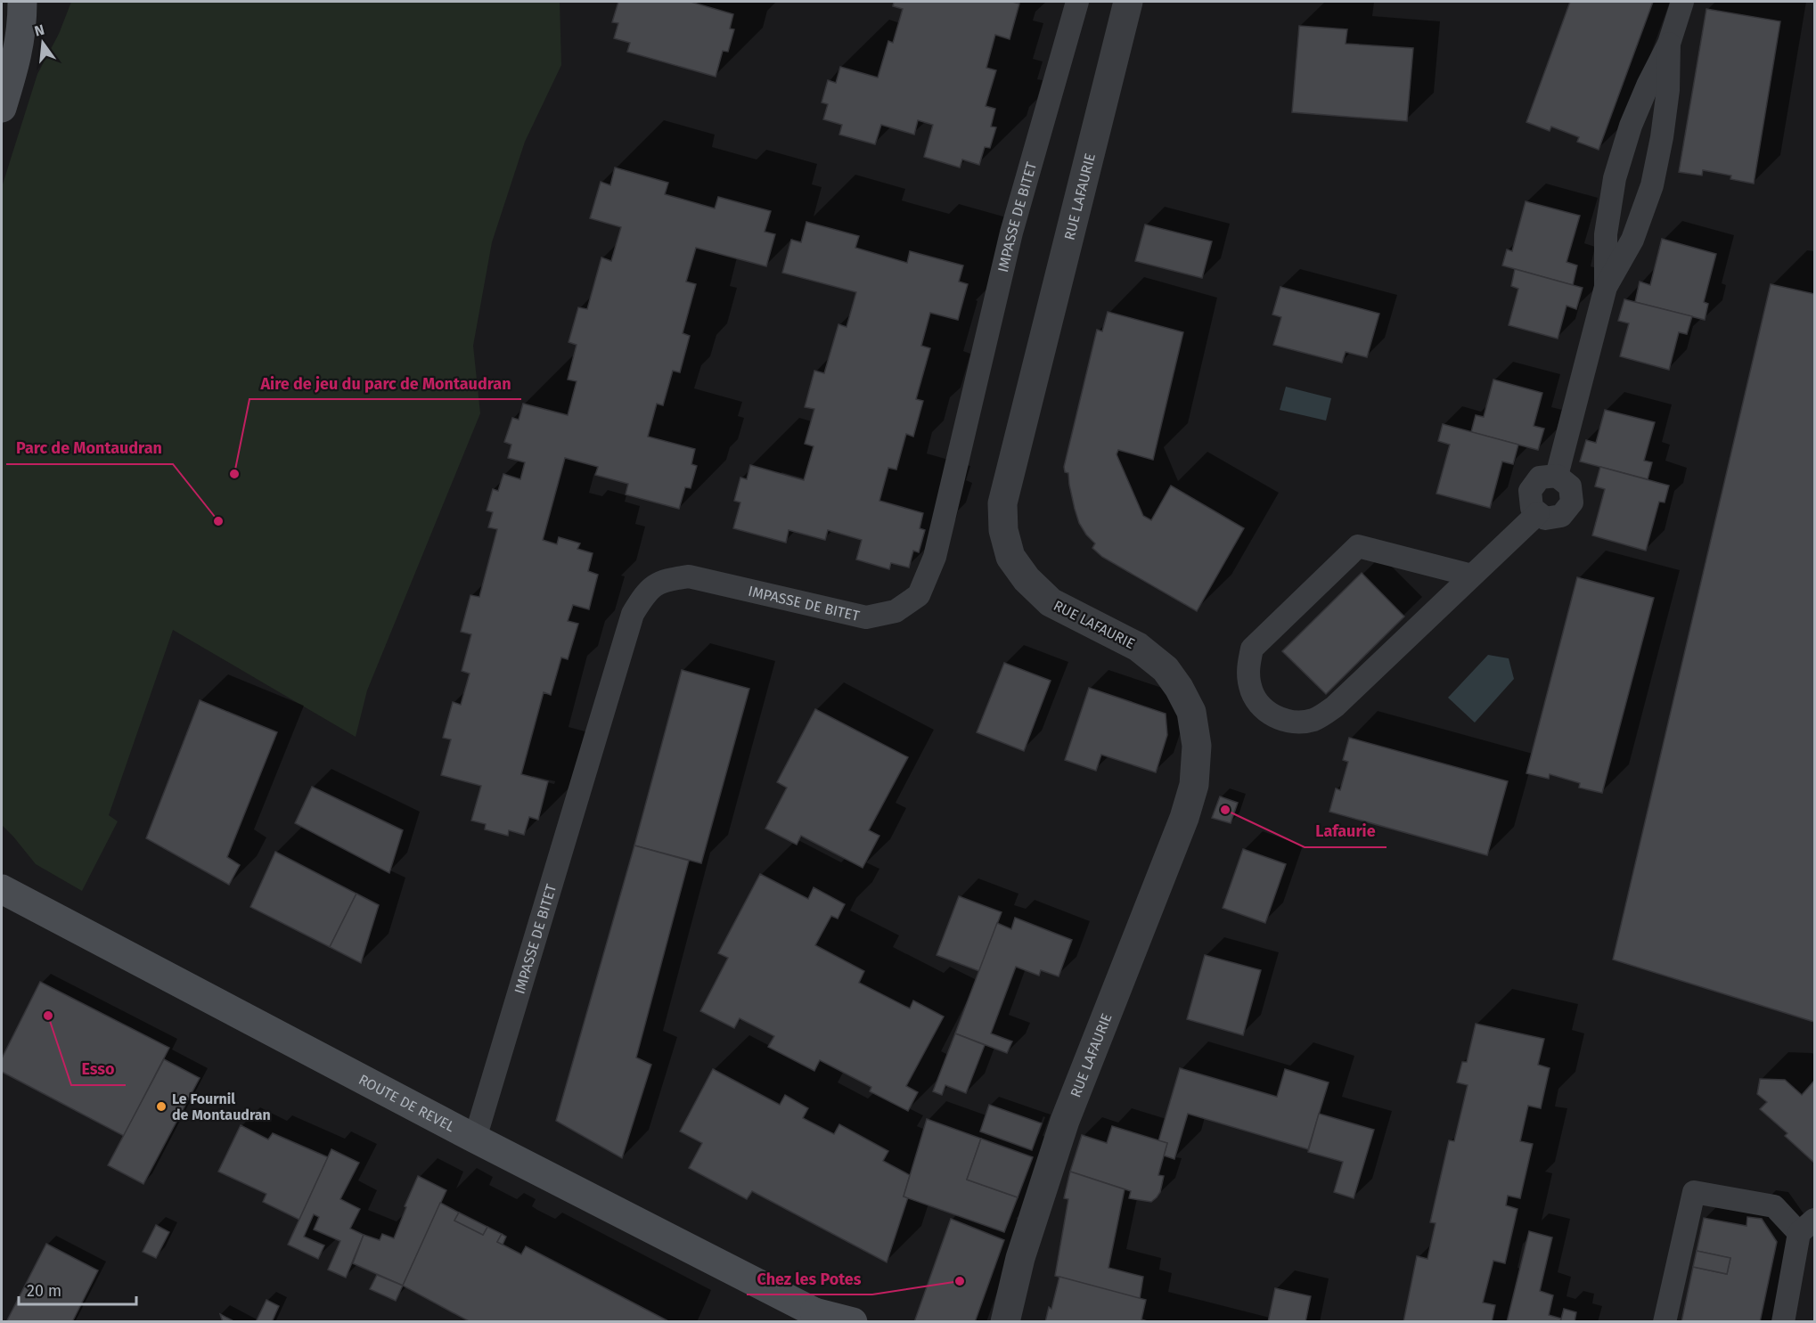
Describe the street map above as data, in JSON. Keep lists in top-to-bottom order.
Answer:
{
  "streets": {
    "main road": ["ROUTE DE REVEL"],
    "street": ["RUE LAFAURIE"],
    "lane": ["IMPASSE DE BITET"]
  },
  "crossings": [
    ["IMPASSE DE BITET", "ROUTE DE REVEL"]
  ],
  "places": [
    "Aire de jeu du parc de Montaudran",
    "Parc de Montaudran",
    "Lafaurie",
    "Esso",
    "Le Fournil de Montaudran",
    "Chez les Potes"
  ],
  "scale_bar": "20 m",
  "north": "top"
}
